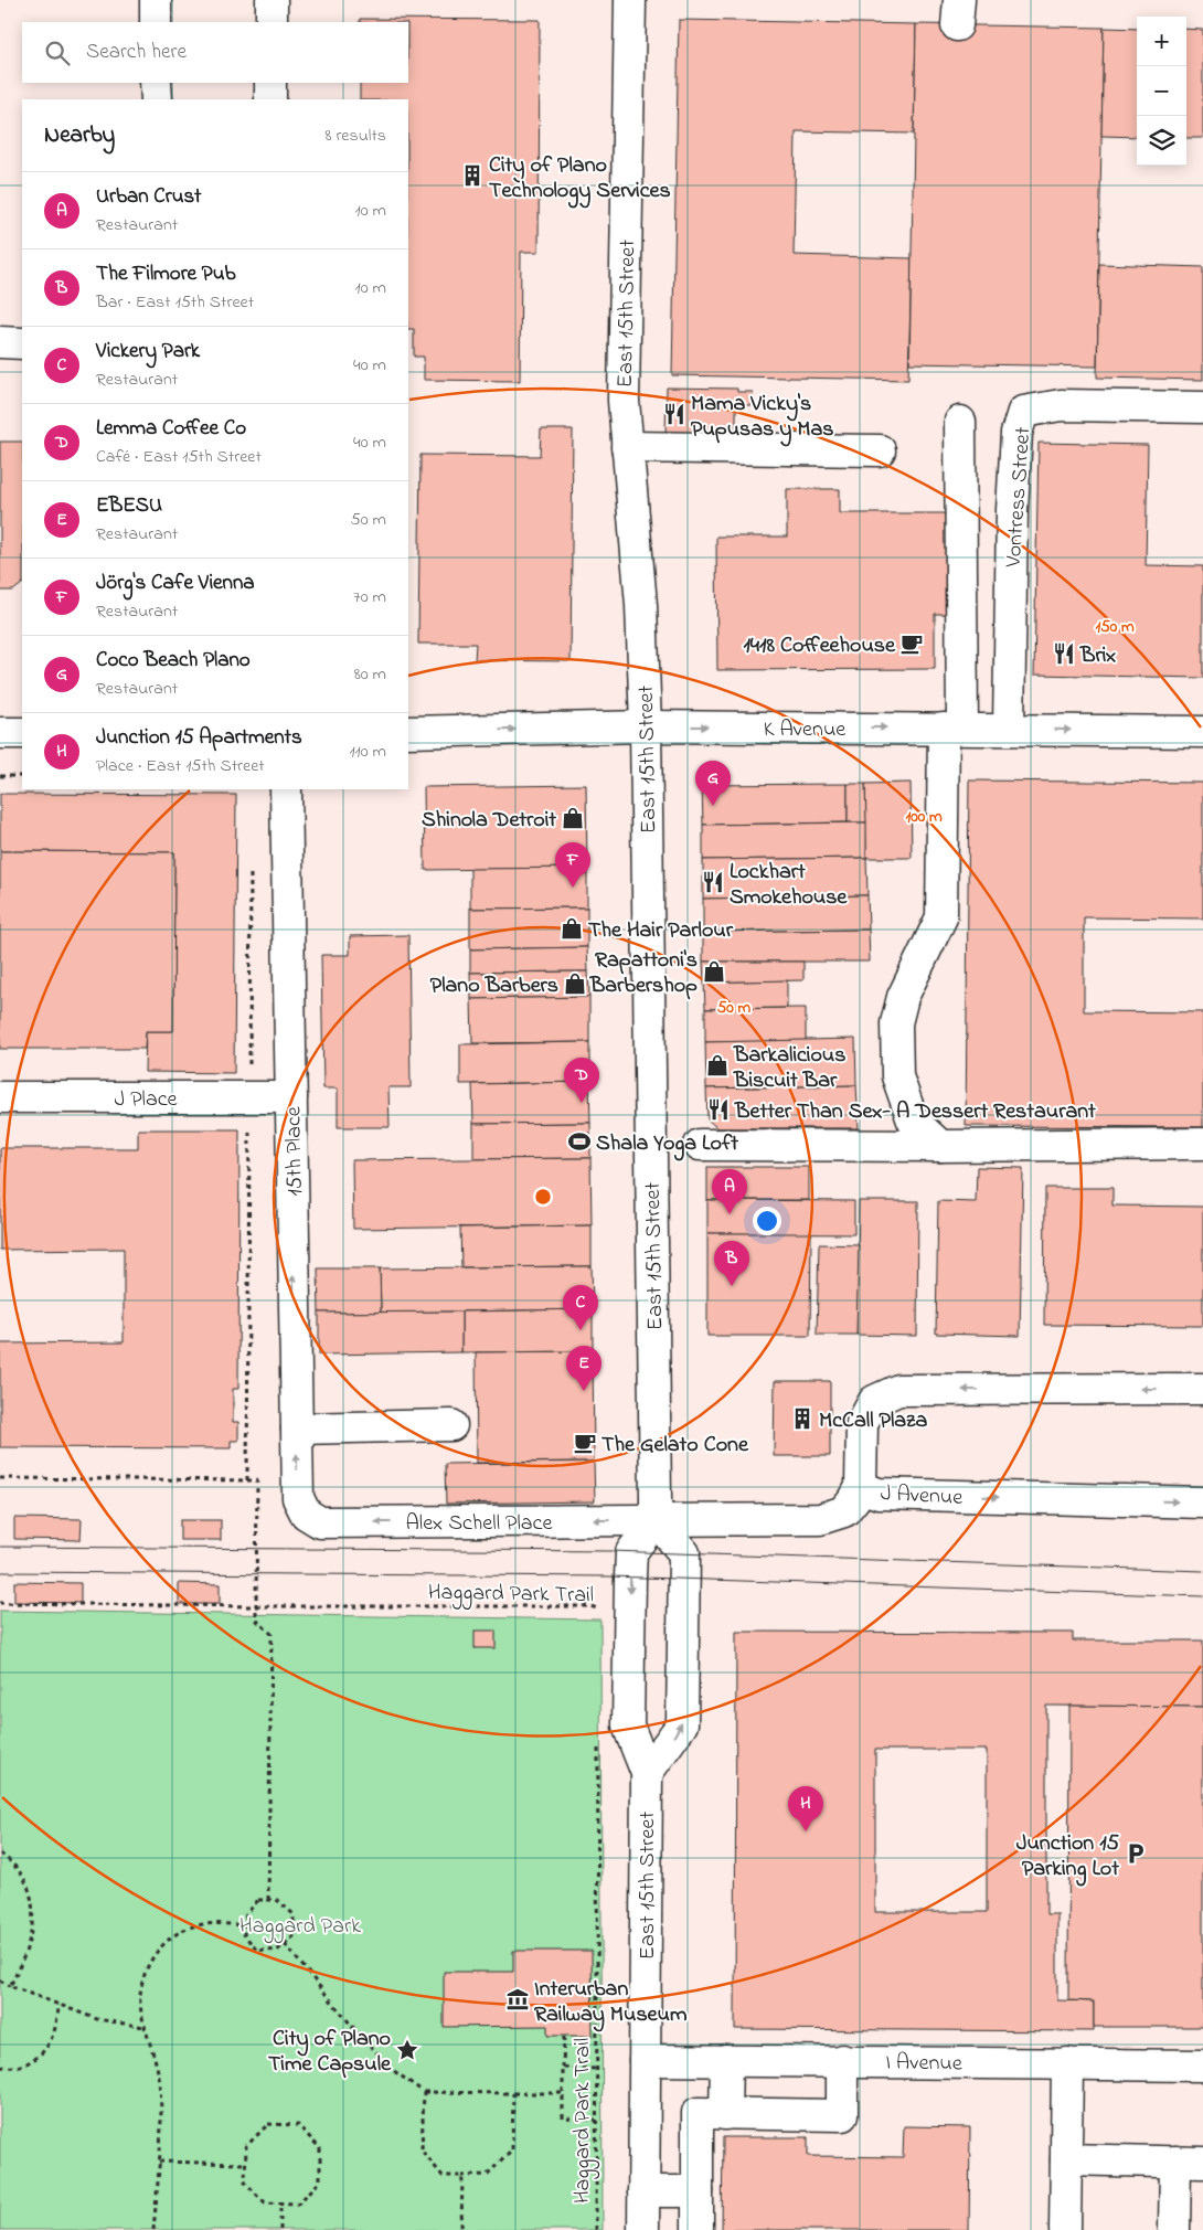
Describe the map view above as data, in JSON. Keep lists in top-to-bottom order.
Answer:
{
  "streets": {
    "main road": [
      "East 15th Street",
      "Vontress Street",
      "K Avenue",
      "J Place",
      "15th Place",
      "J Avenue",
      "Alex Schell Place",
      "I Avenue"
    ],
    "path": ["Haggard Park Trail"]
  },
  "crossings": [
    ["East 15th Street", "K Avenue"],
    ["East 15th Street", "J Avenue"],
    ["East 15th Street", "Alex Schell Place"],
    ["East 15th Street", "I Avenue"],
    ["Vontress Street", "K Avenue"],
    ["J Place", "15th Place"],
    ["15th Place", "Alex Schell Place"],
    ["J Avenue", "Alex Schell Place"]
  ],
  "one_way": [
    "K Avenue",
    "15th Place",
    "J Avenue",
    "Alex Schell Place"
  ],
  "parks": ["Haggard Park"],
  "places": {
    "building": ["City of Plano Technology Services", "McCall Plaza"],
    "restaurant": [
      "Mama Vicky's Pupusas y Mas",
      "Brix",
      "Lockhart Smokehouse",
      "Better Than Sex- A Dessert Restaurant"
    ],
    "cafe": ["1418 Coffeehouse", "The Gelato Cone"],
    "shop": [
      "Shinola Detroit",
      "The Hair Parlour",
      "Rapattoni's Barbershop",
      "Plano Barbers",
      "Barkalicious Biscuit Bar"
    ],
    "sports": ["Shala Yoga Loft"],
    "parking": ["Junction 15 Parking Lot"],
    "museum": ["Interurban Railway Museum"],
    "place": ["City of Plano Time Capsule"]
  },
  "page": {
    "map_buttons": ["+", "−"],
    "search": "Search here",
    "heading": ["Nearby", "8 results"],
    "list": [
      {
        "mark": "A",
        "name": "Urban Crust",
        "note": "Restaurant",
        "value": "10 m"
      },
      {
        "mark": "B",
        "name": "The Filmore Pub",
        "note": "Bar · East 15th Street",
        "value": "10 m"
      },
      {
        "mark": "C",
        "name": "Vickery Park",
        "note": "Restaurant",
        "value": "40 m"
      },
      {
        "mark": "D",
        "name": "Lemma Coffee Co",
        "note": "Café · East 15th Street",
        "value": "40 m"
      },
      {
        "mark": "E",
        "name": "EBESU",
        "note": "Restaurant",
        "value": "50 m"
      },
      {
        "mark": "F",
        "name": "Jörg's Cafe Vienna",
        "note": "Restaurant",
        "value": "70 m"
      },
      {
        "mark": "G",
        "name": "Coco Beach Plano",
        "note": "Restaurant",
        "value": "80 m"
      },
      {
        "mark": "H",
        "name": "Junction 15 Apartments",
        "note": "Place · East 15th Street",
        "value": "110 m"
      }
    ],
    "pins": [
      "G",
      "F",
      "D",
      "A",
      "B",
      "C",
      "E",
      "H"
    ]
  },
  "rings": ["150 m", "100 m", "50 m"]
}
